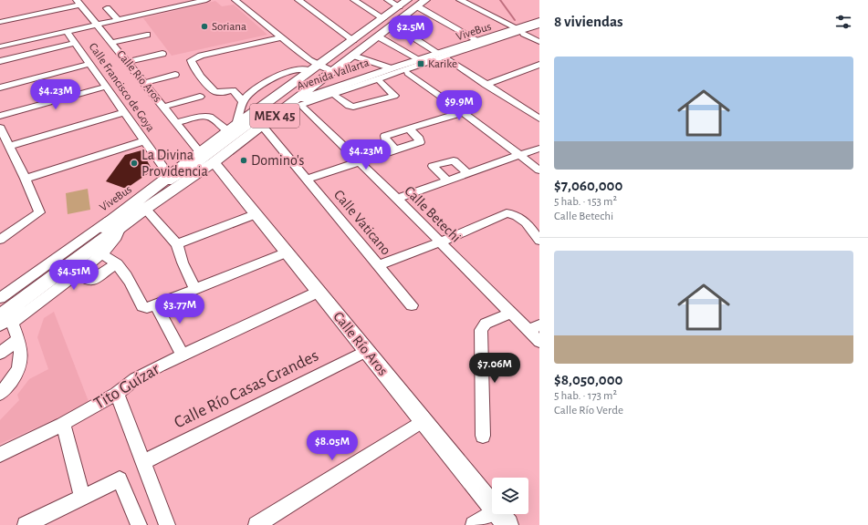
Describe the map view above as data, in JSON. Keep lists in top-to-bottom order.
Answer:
{
  "streets": {
    "main road": ["Avenida Vallarta", "Calle Río Aros", "MEX 45"],
    "street": [
      "ViveBus",
      "Calle Francisco de Goya",
      "Calle Betechi",
      "Calle Vaticano",
      "Tito Guízar",
      "Calle Río Casas Grandes"
    ]
  },
  "crossings": [
    ["ViveBus", "MEX 45"],
    ["Avenida Vallarta", "MEX 45"],
    ["Avenida Vallarta", "Calle Betechi"],
    ["Avenida Vallarta", "Calle Vaticano"],
    ["Calle Río Aros", "MEX 45"],
    ["Calle Río Aros", "Tito Guízar"],
    ["Calle Río Aros", "Calle Río Casas Grandes"],
    ["Calle Francisco de Goya", "MEX 45"],
    ["MEX 45", "Calle Betechi"],
    ["MEX 45", "Calle Vaticano"]
  ],
  "places": {
    "other": ["Soriana", "Domino's", "La Divina Providencia"],
    "transit": ["Karike"]
  },
  "page": {
    "heading": "8 viviendas",
    "price": [
      "$2.5M",
      "$4.23M",
      "$9.9M",
      "$4.23M",
      "$4.51M",
      "$3.77M",
      "$7.06M",
      "$8.05M"
    ],
    "list": [
      {
        "name": "$7,060,000",
        "note": "5 hab. · 153 m² · Calle Betechi"
      },
      {
        "name": "$8,050,000",
        "note": "5 hab. · 173 m² · Calle Río Verde"
      }
    ]
  }
}
